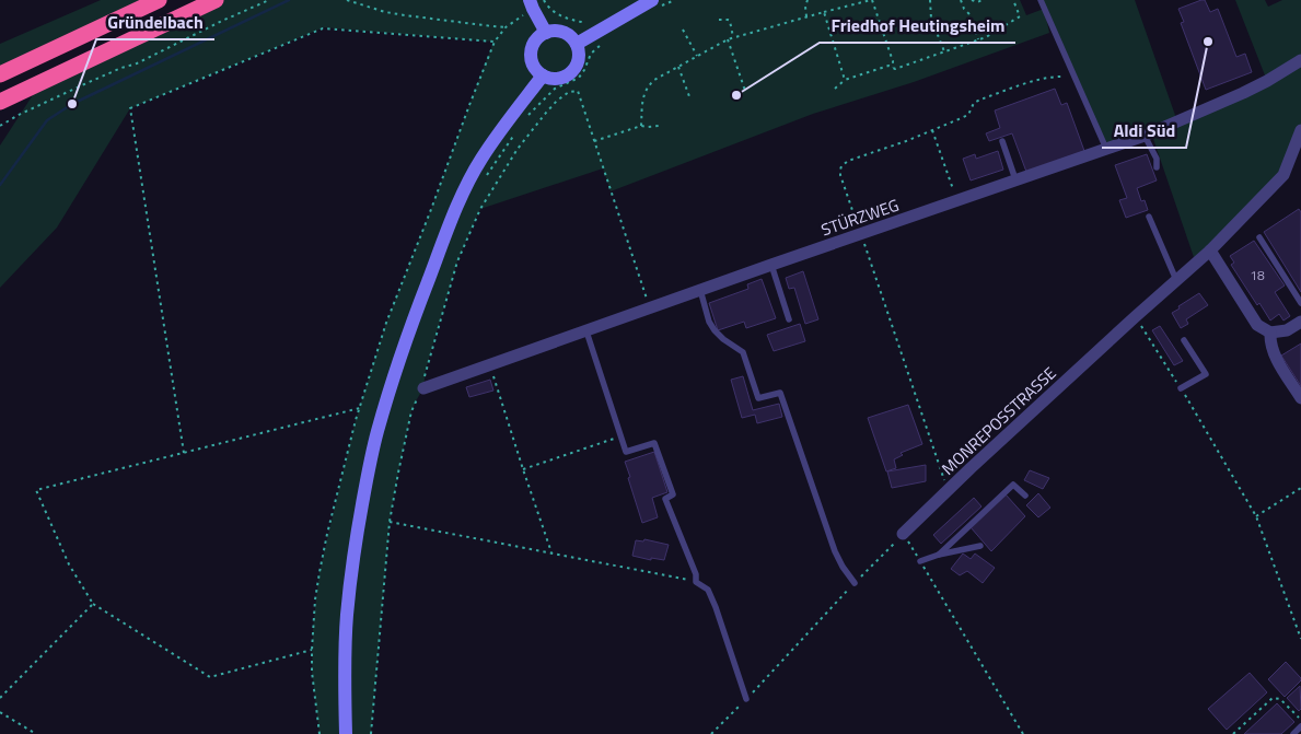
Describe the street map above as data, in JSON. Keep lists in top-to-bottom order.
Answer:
{
  "streets": {
    "street": ["STÜRZWEG", "MONREPOSSTRASSE"]
  },
  "places": ["Aldi Süd", "Friedhof Heutingsheim", "Gründelbach"],
  "house_numbers": ["18"]
}
